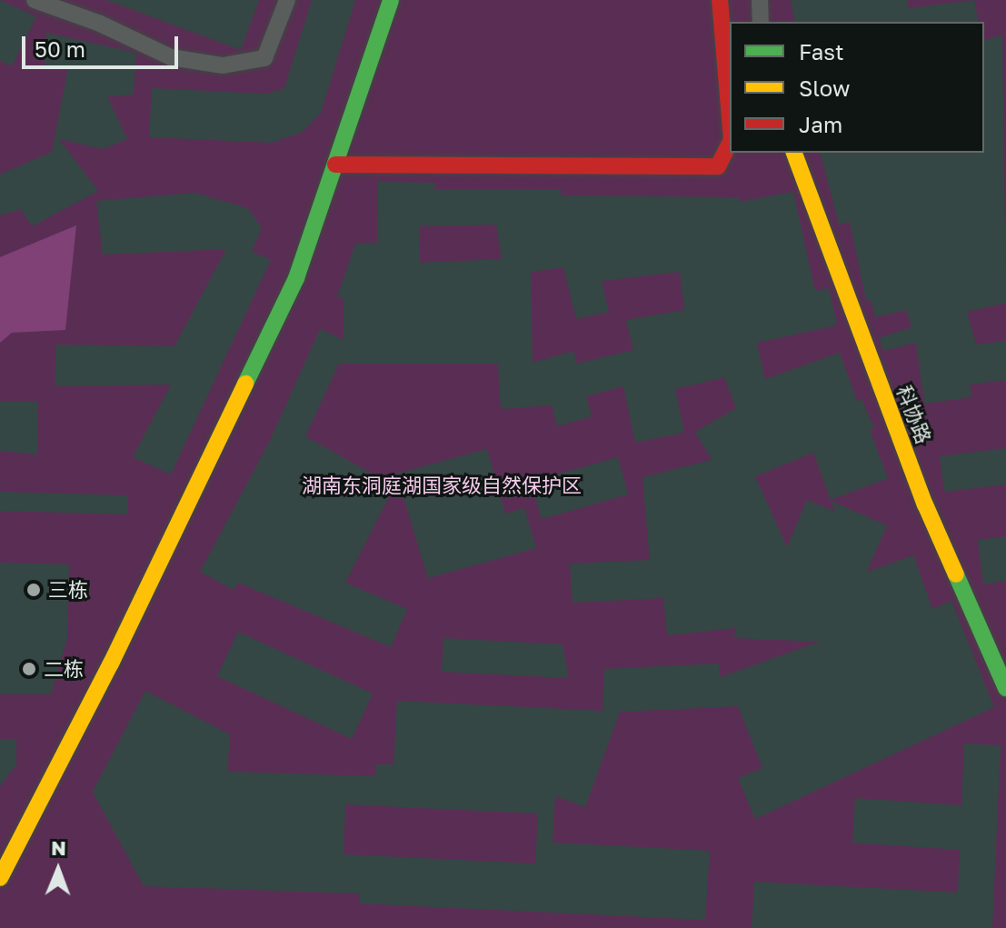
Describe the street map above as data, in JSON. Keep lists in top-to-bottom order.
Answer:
{
  "streets": {
    "street": ["科协路"]
  },
  "parks": ["湖南东洞庭湖国家级自然保护区"],
  "places": ["三栋", "二栋"],
  "legend": ["Fast", "Slow", "Jam"],
  "scale_bar": "50 m",
  "north": "top"
}
